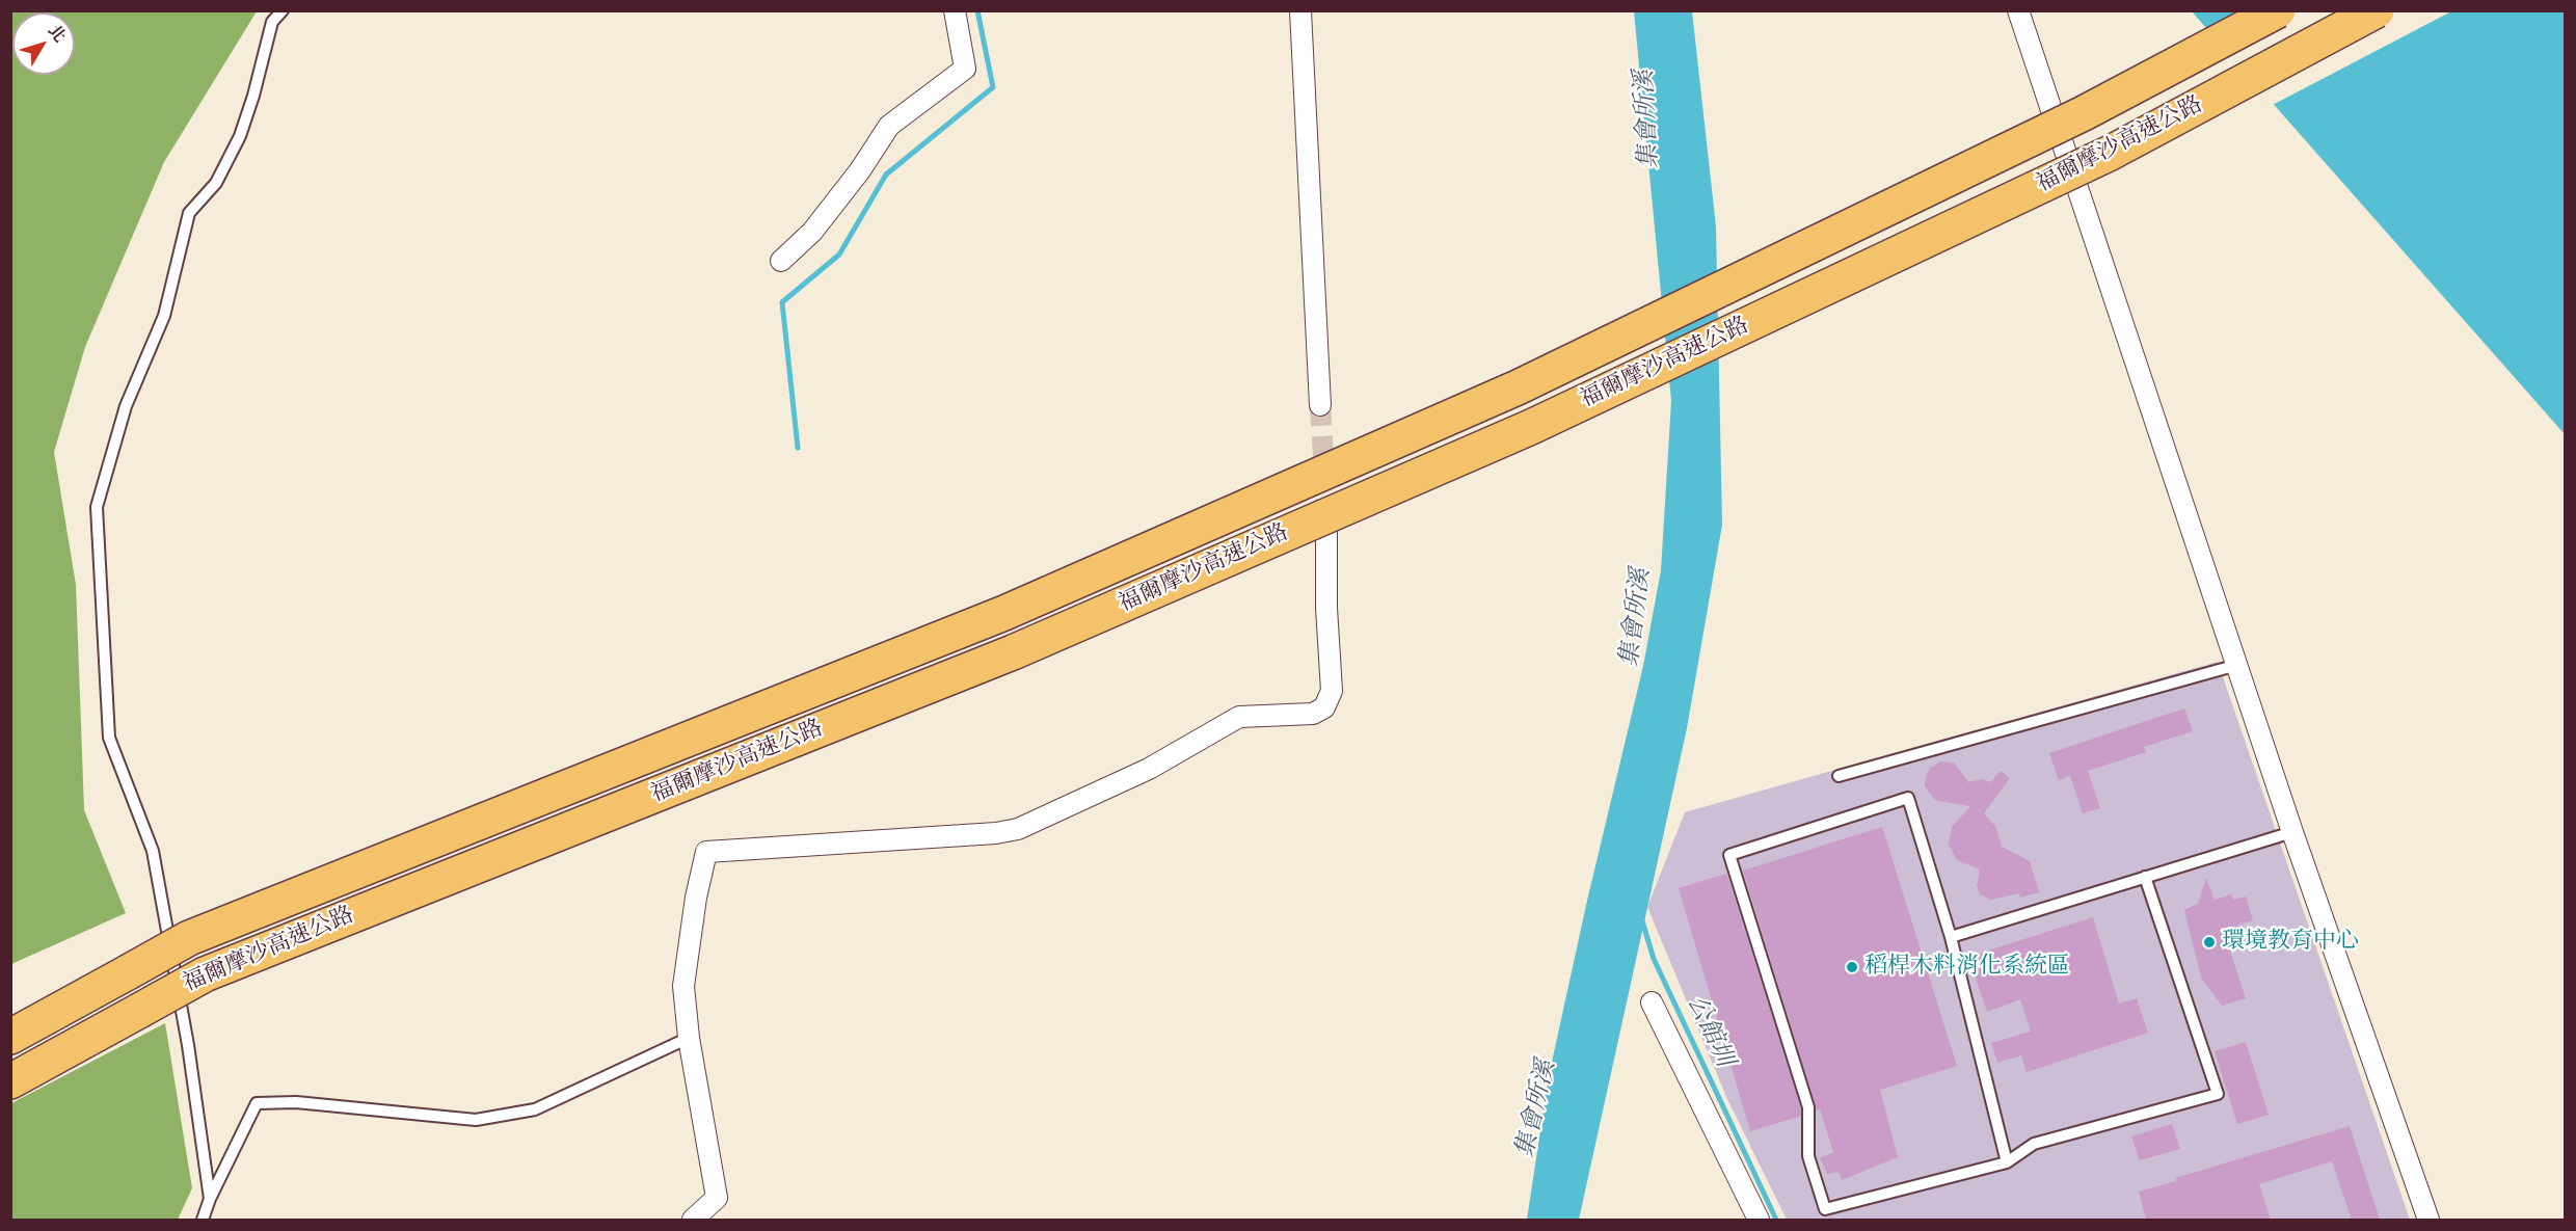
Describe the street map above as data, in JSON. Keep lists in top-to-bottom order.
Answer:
{
  "streets": {
    "highway": ["福爾摩沙高速公路"]
  },
  "water": ["集會所溪", "公館圳"],
  "places": ["環境教育中心", "稻桿木料消化系統區"],
  "north": "top right"
}
